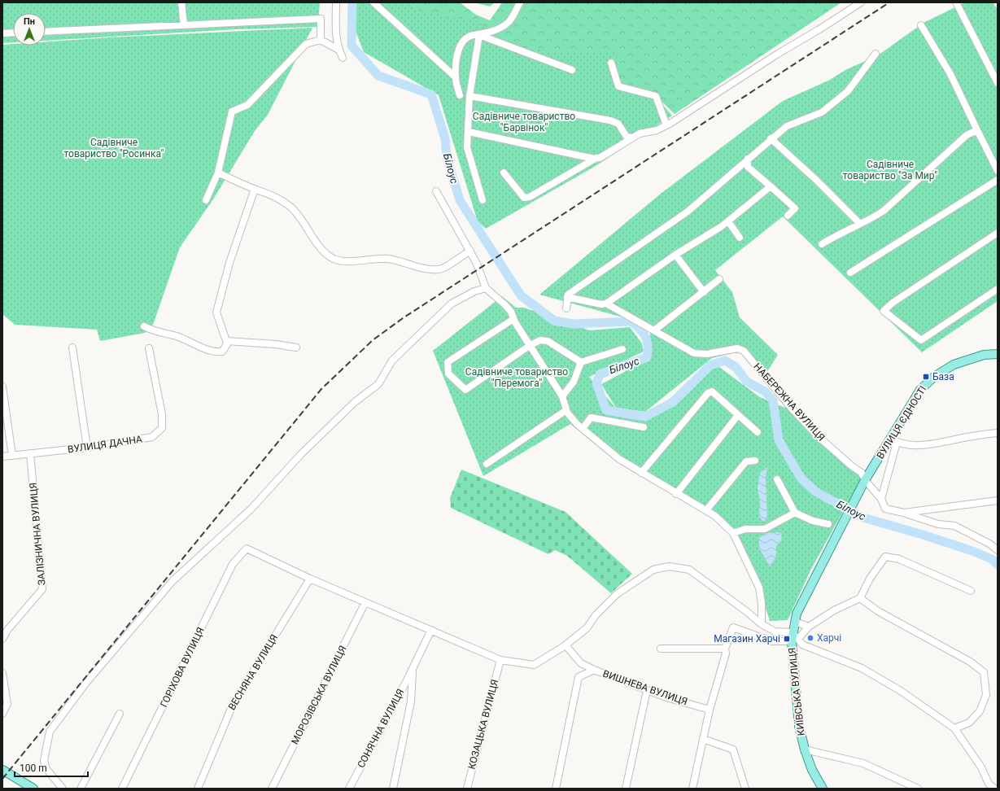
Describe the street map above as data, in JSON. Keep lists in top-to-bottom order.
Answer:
{
  "streets": {
    "main road": ["ВУЛИЦЯ ЄДНОСТІ", "КИЇВСЬКА ВУЛИЦЯ"],
    "street": [
      "НАБЕРЕЖНА ВУЛИЦЯ",
      "ВУЛИЦЯ ДАЧНА",
      "ЗАЛІЗНИЧНА ВУЛИЦЯ",
      "ГОРІХОВА ВУЛИЦЯ",
      "ВЕСНЯНА ВУЛИЦЯ",
      "ВИШНЕВА ВУЛИЦЯ",
      "МОРОЗІВСЬКА ВУЛИЦЯ",
      "КОЗАЦЬКА ВУЛИЦЯ",
      "СОНЯЧНА ВУЛИЦЯ"
    ]
  },
  "crossings": [
    ["НАБЕРЕЖНА ВУЛИЦЯ", "ВУЛИЦЯ ЄДНОСТІ"],
    ["ВУЛИЦЯ ЄДНОСТІ", "КИЇВСЬКА ВУЛИЦЯ"],
    ["ВУЛИЦЯ ДАЧНА", "ЗАЛІЗНИЧНА ВУЛИЦЯ"],
    ["ГОРІХОВА ВУЛИЦЯ", "ВЕСНЯНА ВУЛИЦЯ"]
  ],
  "water": ["Білоус"],
  "parks": [
    "Садівниче товариство \"Барвінок\"",
    "Садівниче товариство \"Росинка\"",
    "Садівниче товариство \"За Мир\"",
    "Садівниче товариство \"Перемога\""
  ],
  "places": {
    "transit": ["База", "Магазин Харчі"],
    "other": ["Харчі"]
  },
  "scale_bar": "100 m",
  "north": "top"
}
